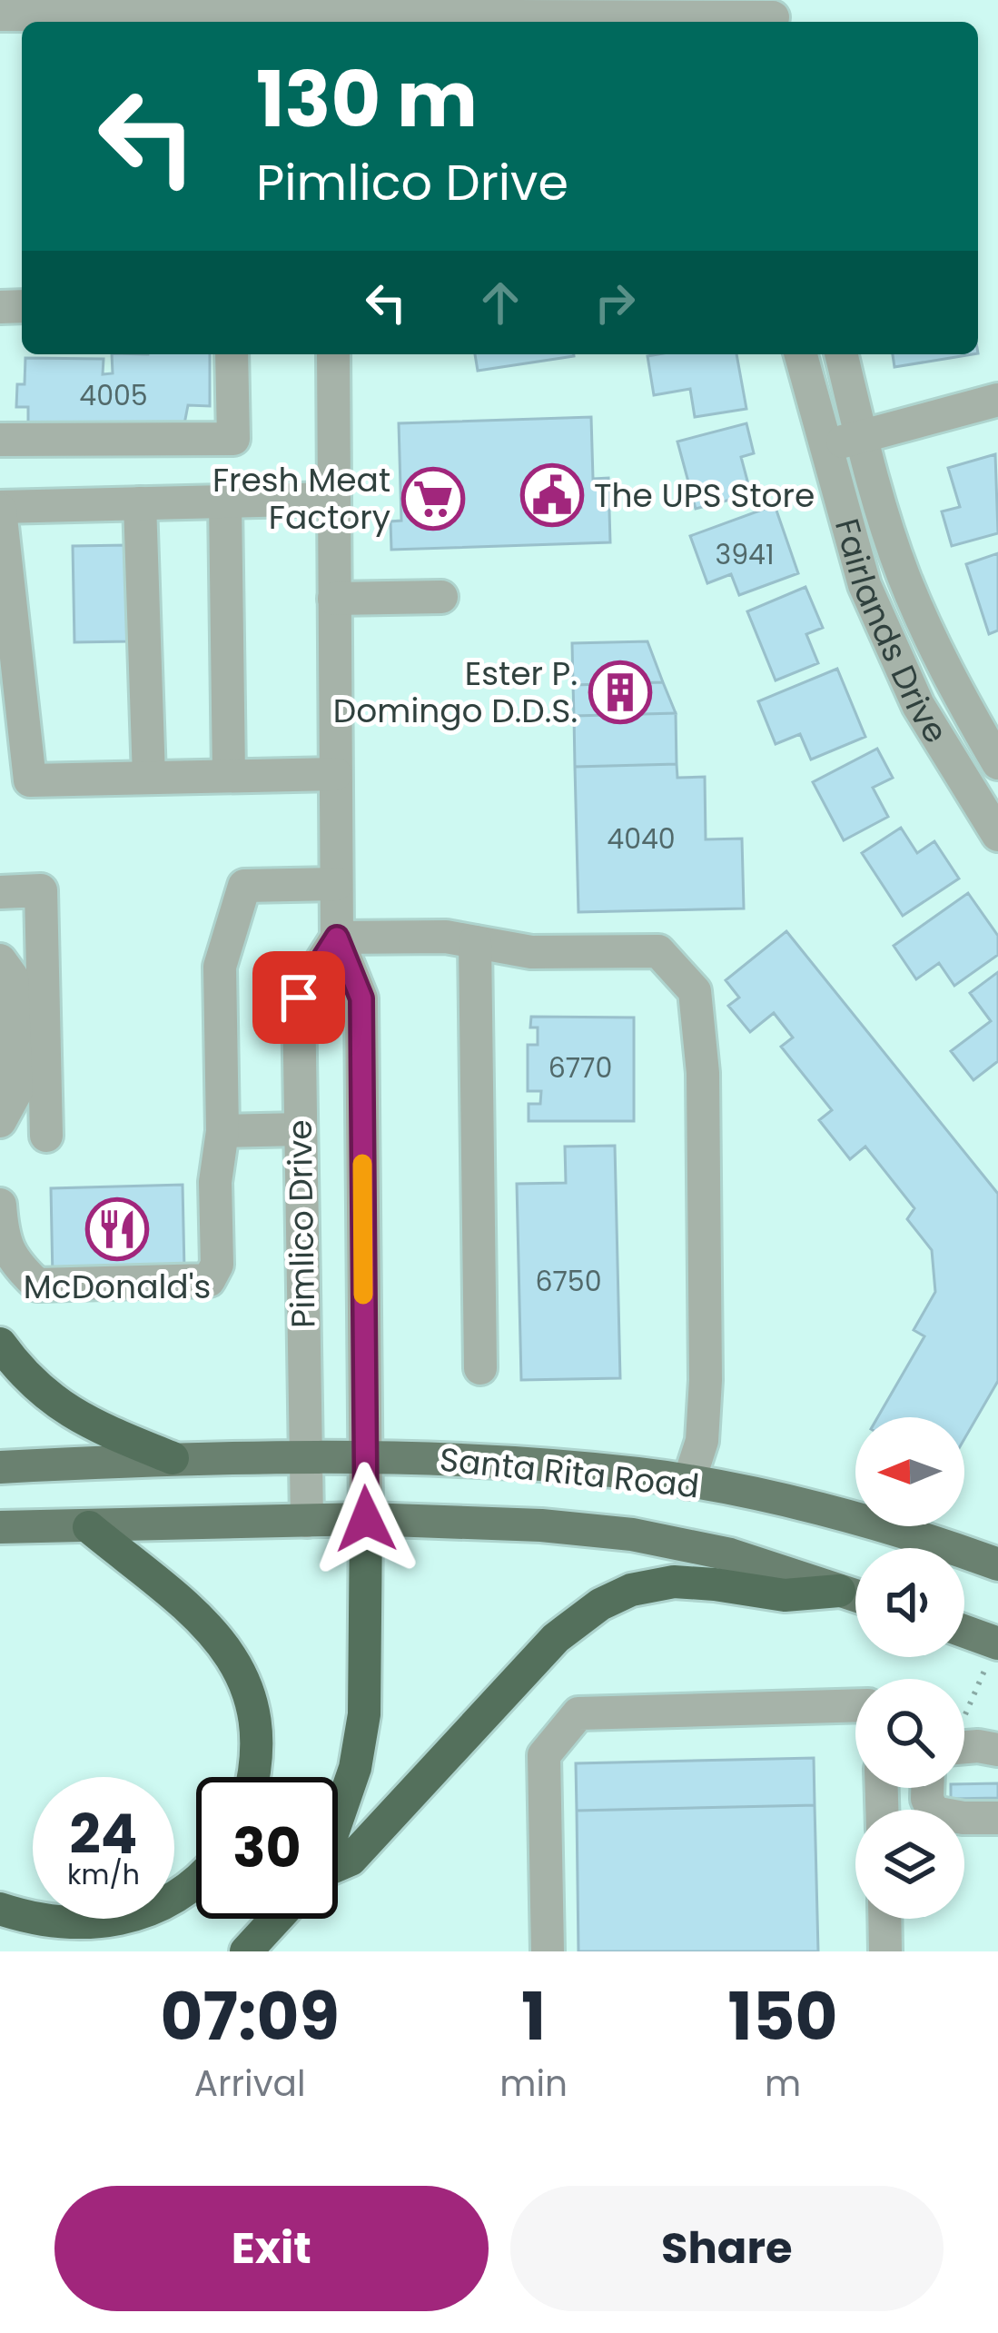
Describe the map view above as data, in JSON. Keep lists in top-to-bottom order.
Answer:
{
  "streets": {
    "main road": ["Santa Rita Road"],
    "street": ["Fairlands Drive", "Pimlico Drive"]
  },
  "crossings": [
    ["Pimlico Drive", "Santa Rita Road"]
  ],
  "places": {
    "public building": ["The UPS Store"],
    "supermarket": ["Fresh Meat Factory"],
    "building": ["Ester P. Domingo D.D.S."],
    "restaurant": ["McDonald's"]
  },
  "house_numbers": [
    "4005",
    "3941",
    "4040",
    "6770",
    "6750"
  ],
  "north": "left",
  "page": {
    "turn": ["130 m", "Pimlico Drive"],
    "speed": "24 km/h",
    "limit": "30",
    "eta": [
      "07:09",
      "Arrival",
      "1",
      "min",
      "150",
      "m"
    ],
    "buttons": ["Exit", "Share"]
  }
}
